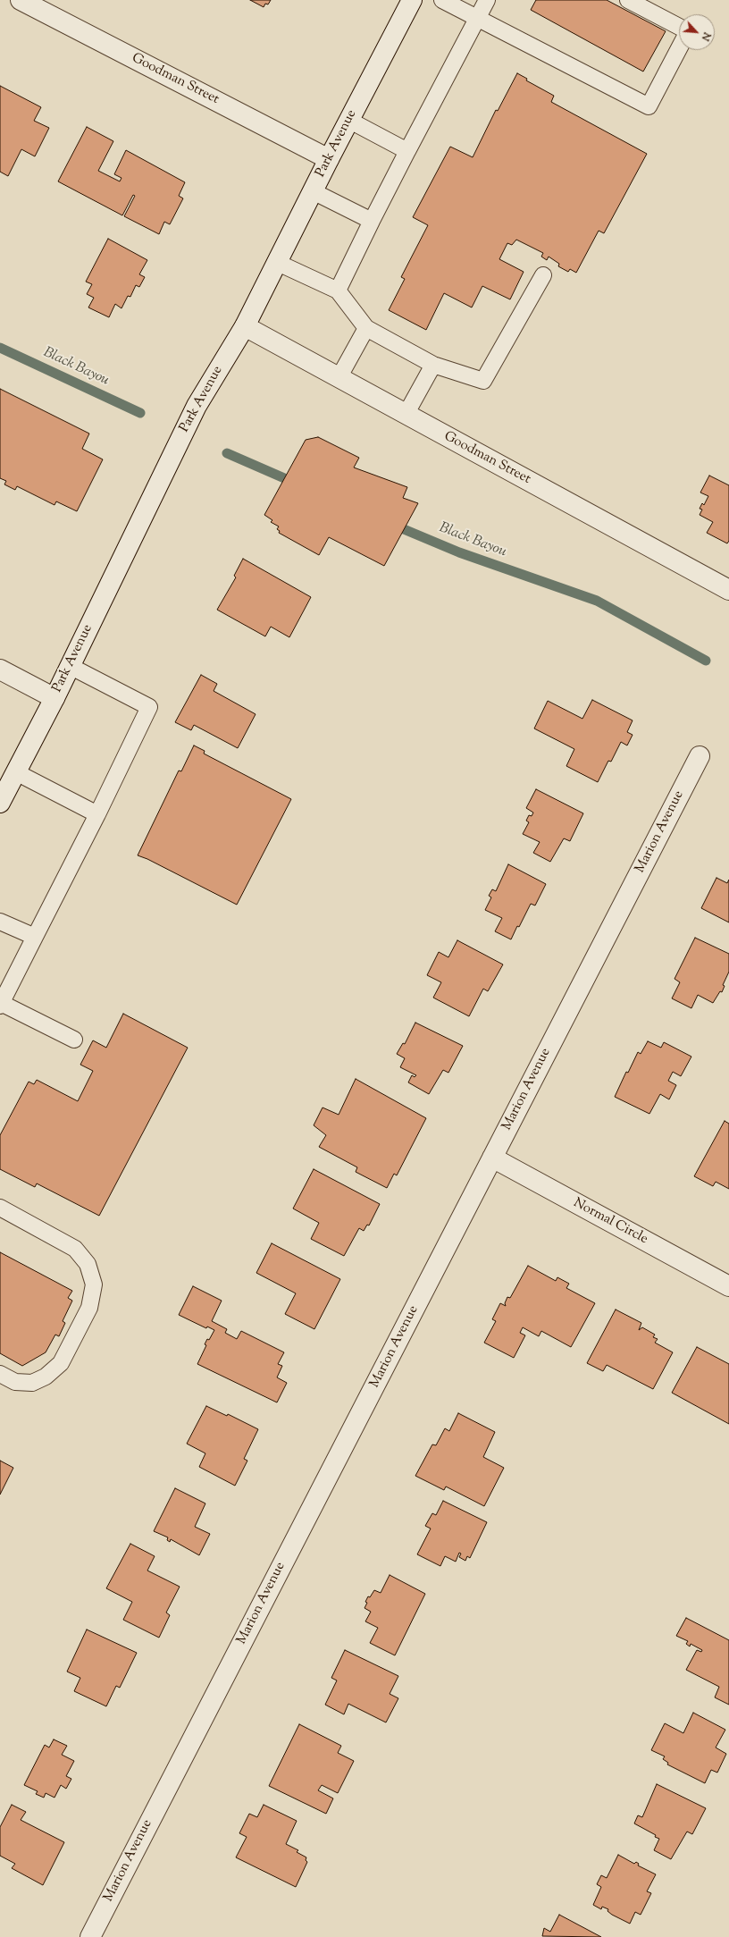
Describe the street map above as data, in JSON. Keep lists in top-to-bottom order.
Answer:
{
  "streets": {
    "street": [
      "Goodman Street",
      "Park Avenue",
      "Marion Avenue",
      "Normal Circle"
    ]
  },
  "crossings": [
    ["Goodman Street", "Park Avenue"],
    ["Marion Avenue", "Normal Circle"]
  ],
  "water": ["Black Bayou"],
  "north": "bottom right"
}
